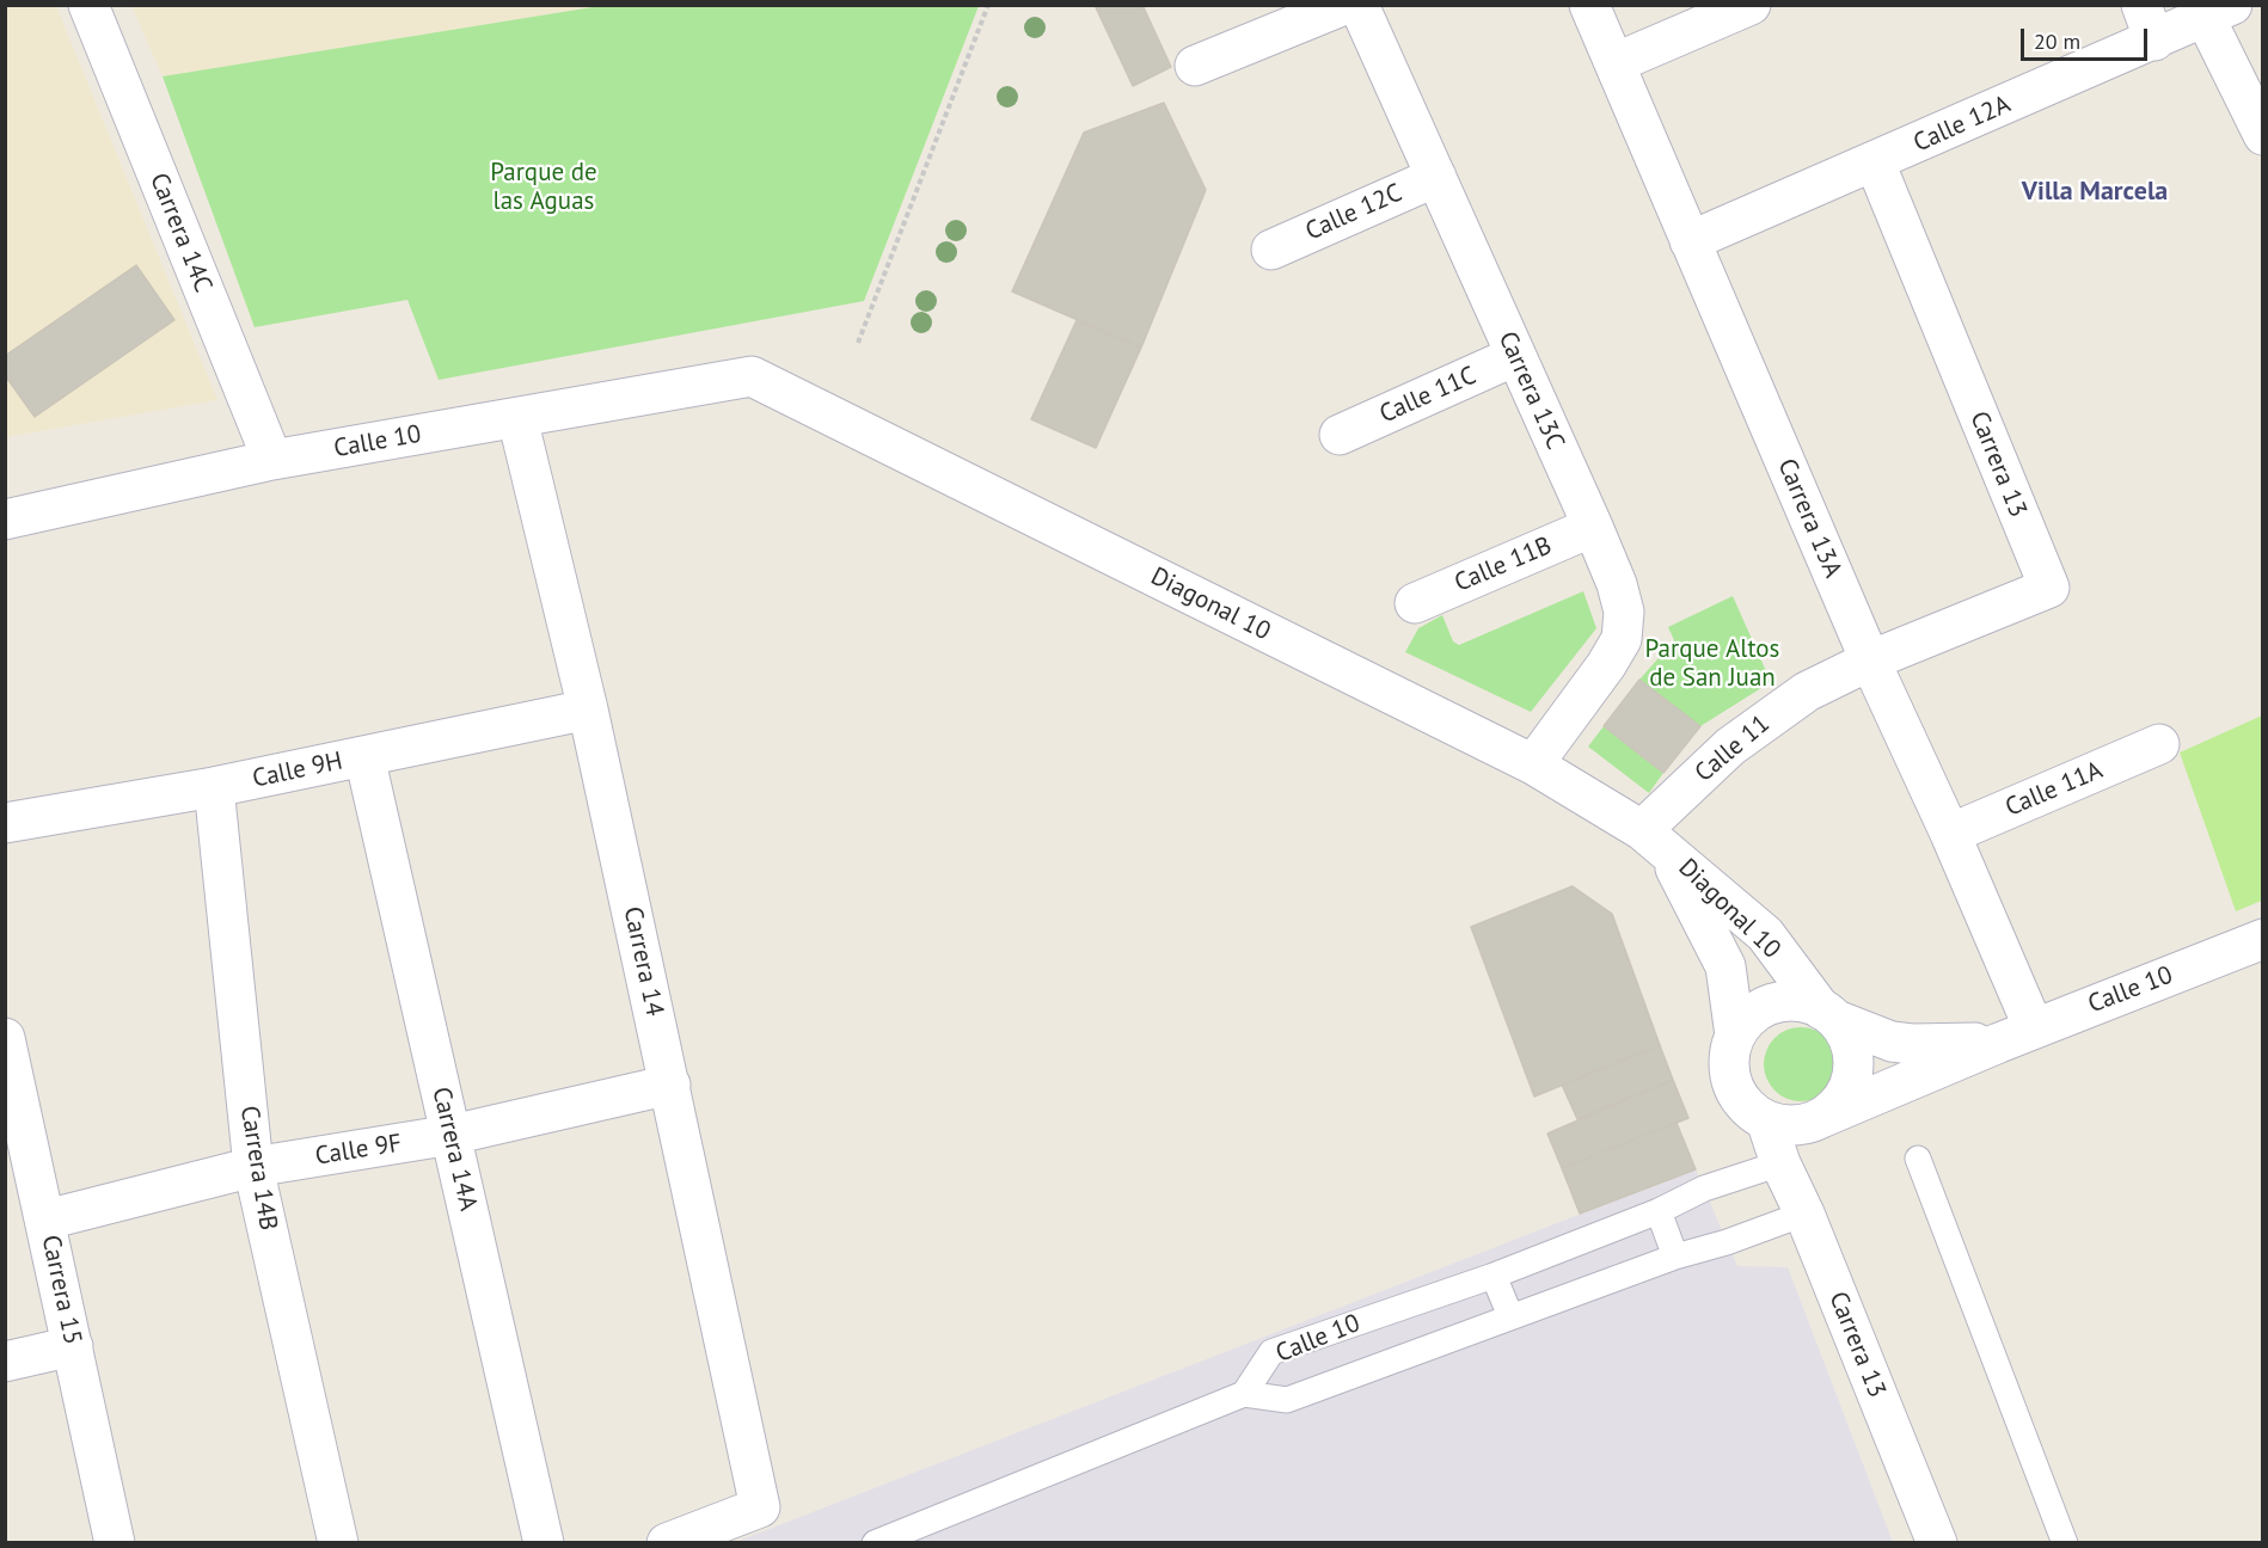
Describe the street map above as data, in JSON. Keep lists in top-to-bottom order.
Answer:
{
  "streets": {
    "street": [
      "Calle 12A",
      "Calle 12C",
      "Carrera 14C",
      "Carrera 13C",
      "Calle 11C",
      "Calle 10",
      "Carrera 13",
      "Carrera 13A",
      "Calle 11B",
      "Diagonal 10",
      "Calle 11",
      "Calle 9H",
      "Calle 11A",
      "Carrera 14",
      "Carrera 14A",
      "Calle 9F",
      "Carrera 14B",
      "Carrera 15"
    ]
  },
  "crossings": [
    ["Calle 12A", "Carrera 13"],
    ["Calle 12A", "Carrera 13A"],
    ["Calle 12C", "Carrera 13C"],
    ["Carrera 14C", "Calle 10"],
    ["Carrera 13C", "Calle 11C"],
    ["Carrera 13C", "Calle 11B"],
    ["Carrera 13C", "Diagonal 10"],
    ["Calle 10", "Carrera 13"],
    ["Calle 10", "Carrera 13A"],
    ["Calle 10", "Diagonal 10"],
    ["Calle 10", "Carrera 14"],
    ["Carrera 13", "Carrera 13A"],
    ["Carrera 13", "Diagonal 10"],
    ["Carrera 13", "Calle 11"],
    ["Carrera 13A", "Calle 11"],
    ["Carrera 13A", "Calle 11A"],
    ["Diagonal 10", "Calle 11"],
    ["Calle 9H", "Carrera 14"],
    ["Calle 9H", "Carrera 14A"],
    ["Calle 9H", "Carrera 14B"],
    ["Carrera 14", "Calle 9F"],
    ["Carrera 14A", "Calle 9F"],
    ["Calle 9F", "Carrera 14B"],
    ["Calle 9F", "Carrera 15"]
  ],
  "districts": ["Villa Marcela"],
  "parks": ["Parque de las Aguas", "Parque Altos de San Juan"],
  "scale_bar": "20 m"
}
